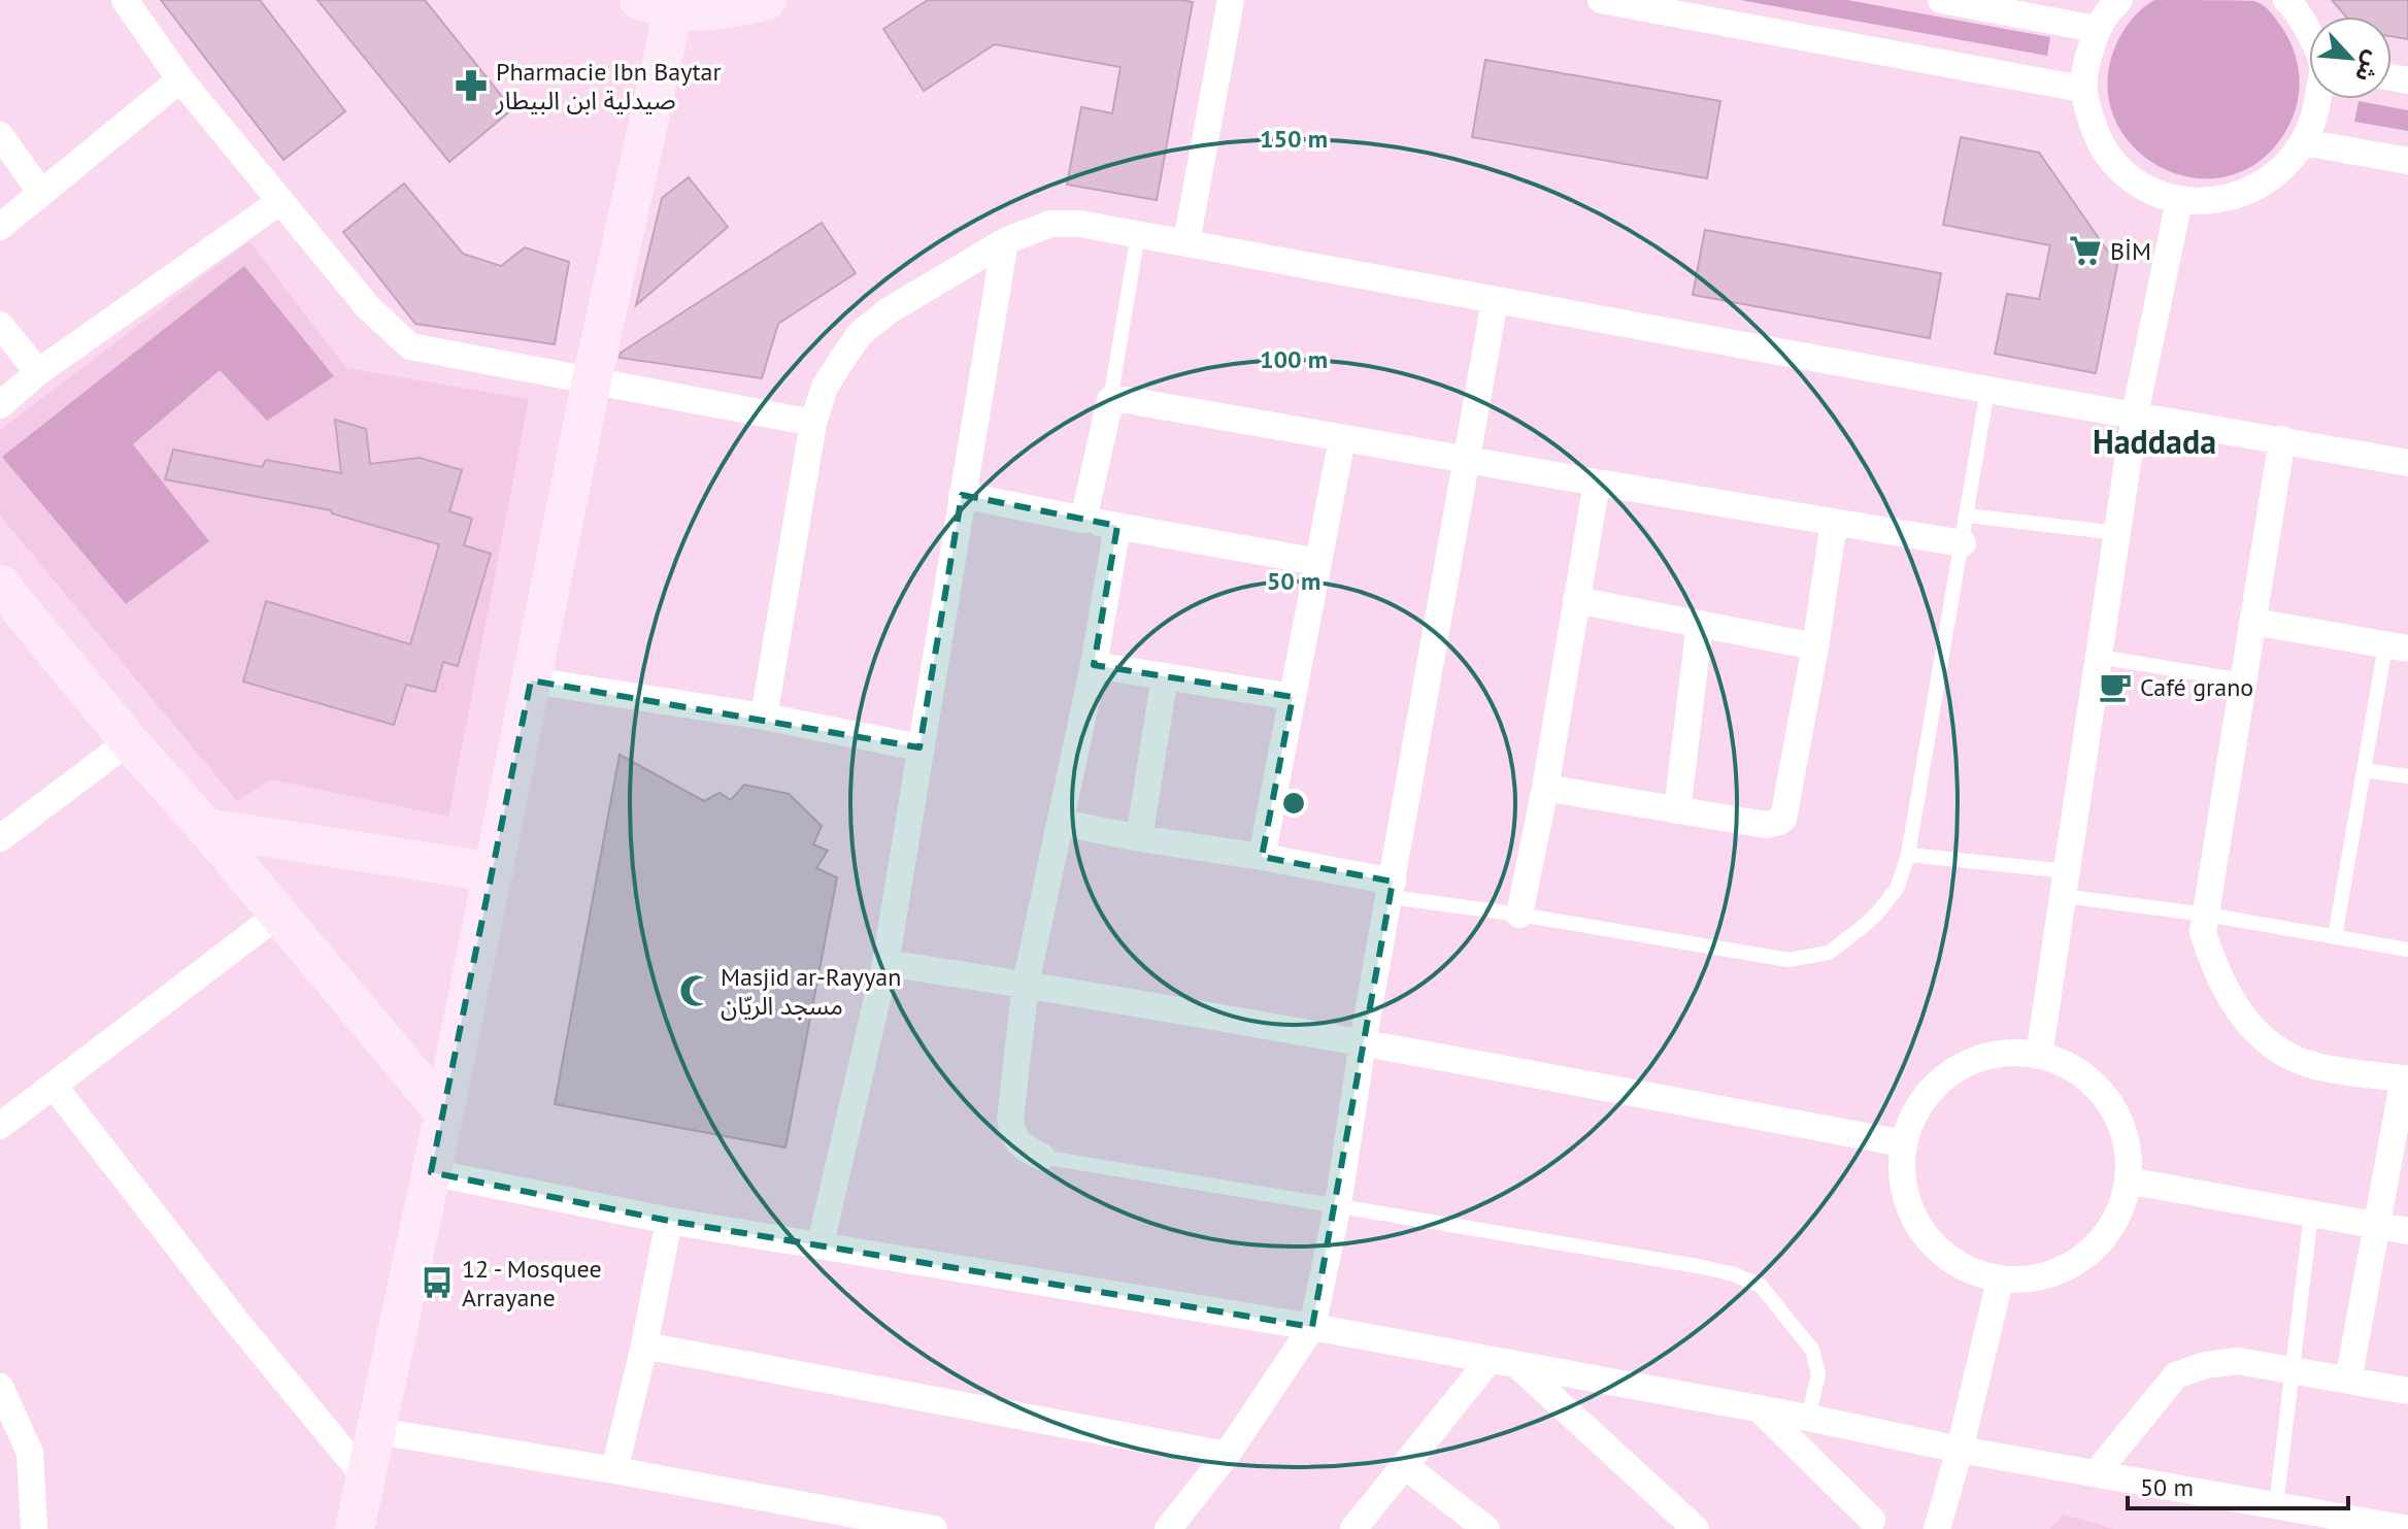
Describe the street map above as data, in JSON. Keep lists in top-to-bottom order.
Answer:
{
  "districts": ["Haddada"],
  "places": {
    "pharmacy": ["Pharmacie Ibn Baytar صيدلية ابن البيطار"],
    "supermarket": ["BİM"],
    "cafe": ["Café grano"],
    "mosque": ["Masjid ar-Rayyan مسجد الريّان"],
    "bus stop": ["12 - Mosquee Arrayane"]
  },
  "scale_bar": "50 m",
  "north": "bottom right",
  "rings": ["150 m", "100 m", "50 m"]
}
